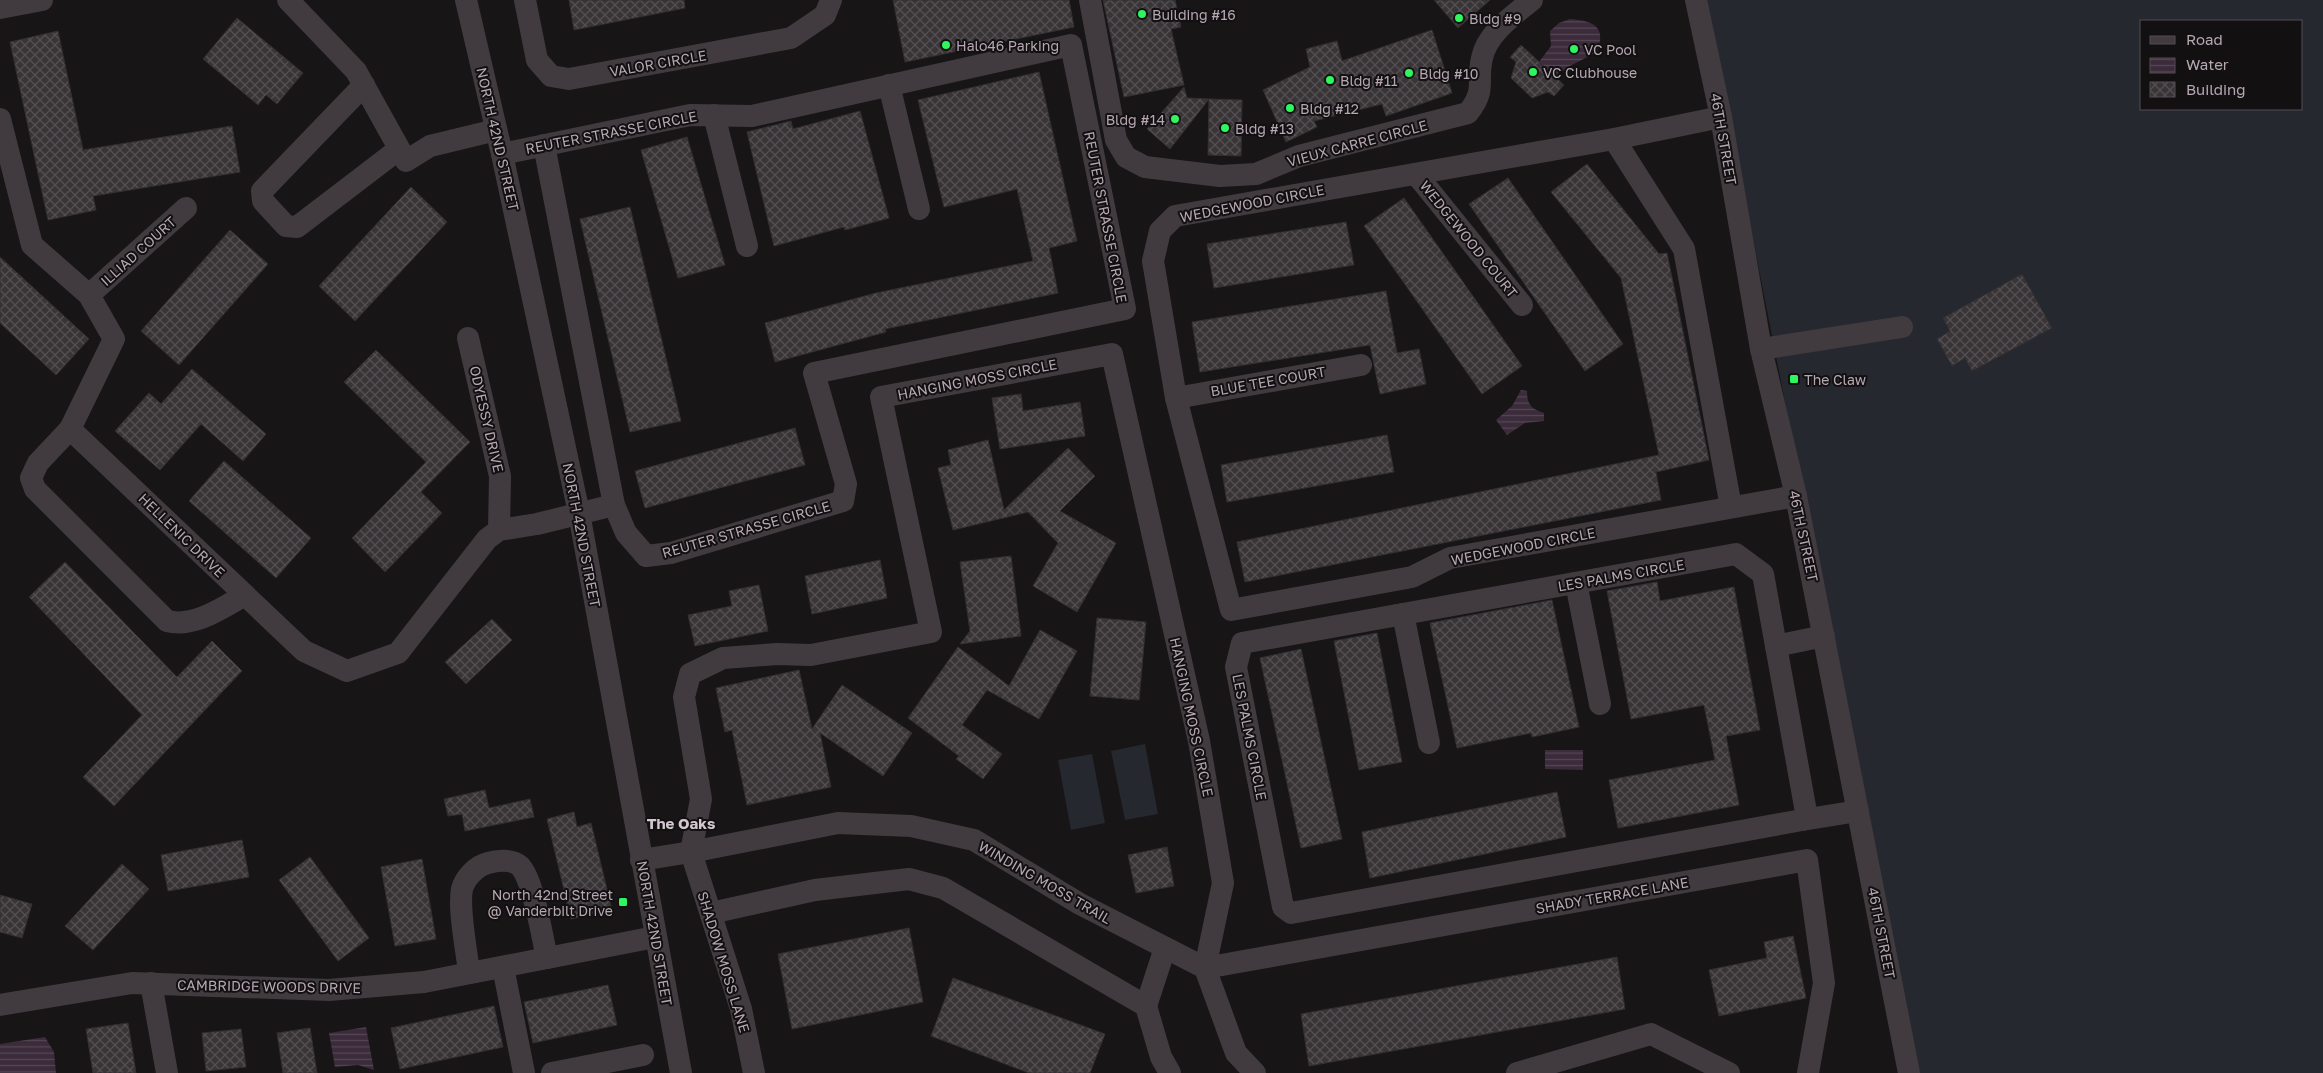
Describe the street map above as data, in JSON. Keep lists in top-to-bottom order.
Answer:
{
  "streets": {
    "street": [
      "VALOR CIRCLE",
      "REUTER STRASSE CIRCLE",
      "NORTH 42ND STREET",
      "46TH STREET",
      "VIEUX CARRE CIRCLE",
      "WEDGEWOOD CIRCLE",
      "WEDGEWOOD COURT",
      "ILLIAD COURT",
      "HANGING MOSS CIRCLE",
      "BLUE TEE COURT",
      "ODYESSY DRIVE",
      "HELLENIC DRIVE",
      "LES PALMS CIRCLE",
      "WINDING MOSS TRAIL",
      "SHADY TERRACE LANE",
      "SHADOW MOSS LANE",
      "CAMBRIDGE WOODS DRIVE"
    ]
  },
  "crossings": [
    ["REUTER STRASSE CIRCLE", "NORTH 42ND STREET"],
    ["NORTH 42ND STREET", "WINDING MOSS TRAIL"],
    ["NORTH 42ND STREET", "CAMBRIDGE WOODS DRIVE"],
    ["46TH STREET", "WEDGEWOOD CIRCLE"],
    ["46TH STREET", "LES PALMS CIRCLE"],
    ["WEDGEWOOD CIRCLE", "WEDGEWOOD COURT"],
    ["WEDGEWOOD CIRCLE", "BLUE TEE COURT"],
    ["WEDGEWOOD CIRCLE", "LES PALMS CIRCLE"],
    ["HANGING MOSS CIRCLE", "WINDING MOSS TRAIL"],
    ["HANGING MOSS CIRCLE", "SHADY TERRACE LANE"],
    ["HANGING MOSS CIRCLE", "SHADOW MOSS LANE"],
    ["ODYESSY DRIVE", "HELLENIC DRIVE"],
    ["WINDING MOSS TRAIL", "SHADY TERRACE LANE"],
    ["WINDING MOSS TRAIL", "SHADOW MOSS LANE"]
  ],
  "districts": ["The Oaks"],
  "places": {
    "other": [
      "Building #16",
      "Bldg #9",
      "Halo46 Parking",
      "VC Pool",
      "VC Clubhouse",
      "Bldg #10",
      "Bldg #11",
      "Bldg #12",
      "Bldg #14",
      "Bldg #13"
    ],
    "transit": ["The Claw", "North 42nd Street @ Vanderbilt Drive"]
  },
  "legend": ["Road", "Water", "Building"]
}
